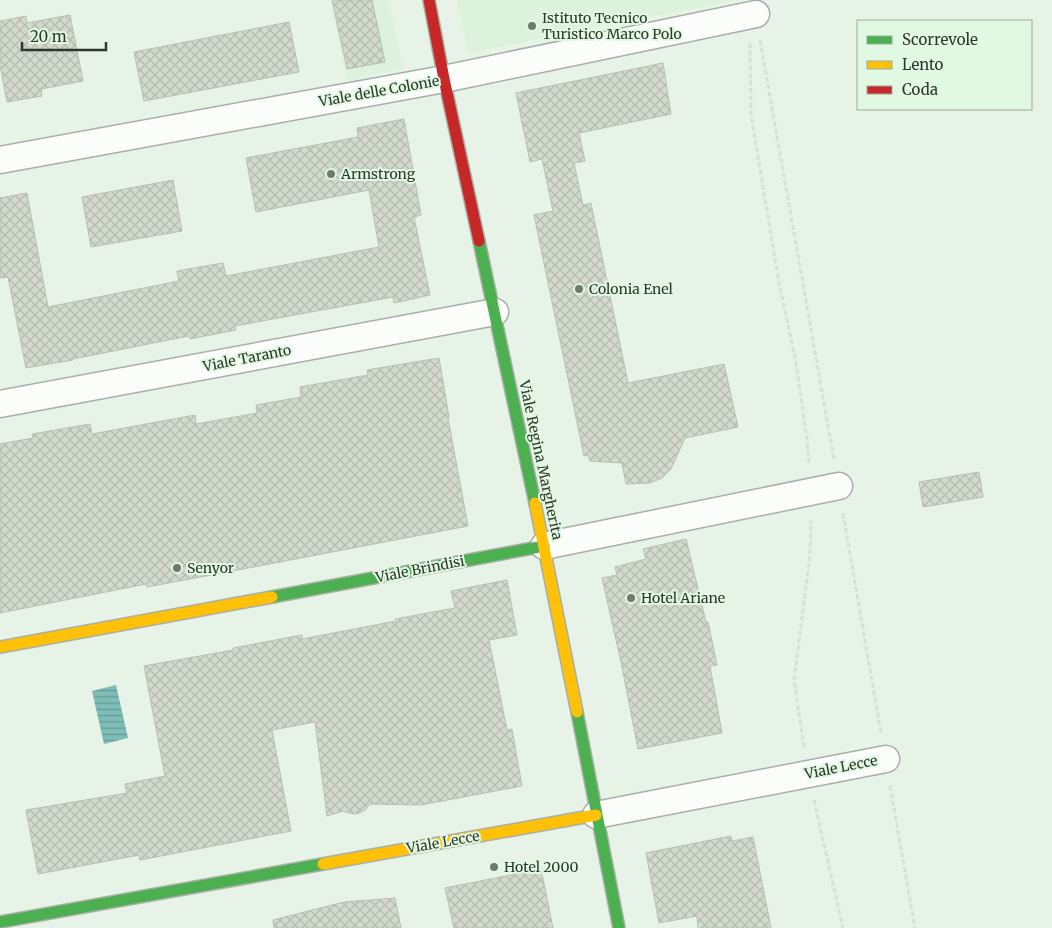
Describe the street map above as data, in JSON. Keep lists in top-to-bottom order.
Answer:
{
  "streets": {
    "street": [
      "Viale delle Colonie",
      "Viale Taranto",
      "Viale Regina Margherita",
      "Viale Brindisi",
      "Viale Lecce"
    ]
  },
  "crossings": [
    ["Viale delle Colonie", "Viale Regina Margherita"],
    ["Viale Taranto", "Viale Regina Margherita"],
    ["Viale Regina Margherita", "Viale Brindisi"],
    ["Viale Regina Margherita", "Viale Lecce"]
  ],
  "places": [
    "Istituto Tecnico Turistico Marco Polo",
    "Armstrong",
    "Colonia Enel",
    "Senyor",
    "Hotel Ariane",
    "Hotel 2000"
  ],
  "legend": ["Scorrevole", "Lento", "Coda"],
  "scale_bar": "20 m"
}
